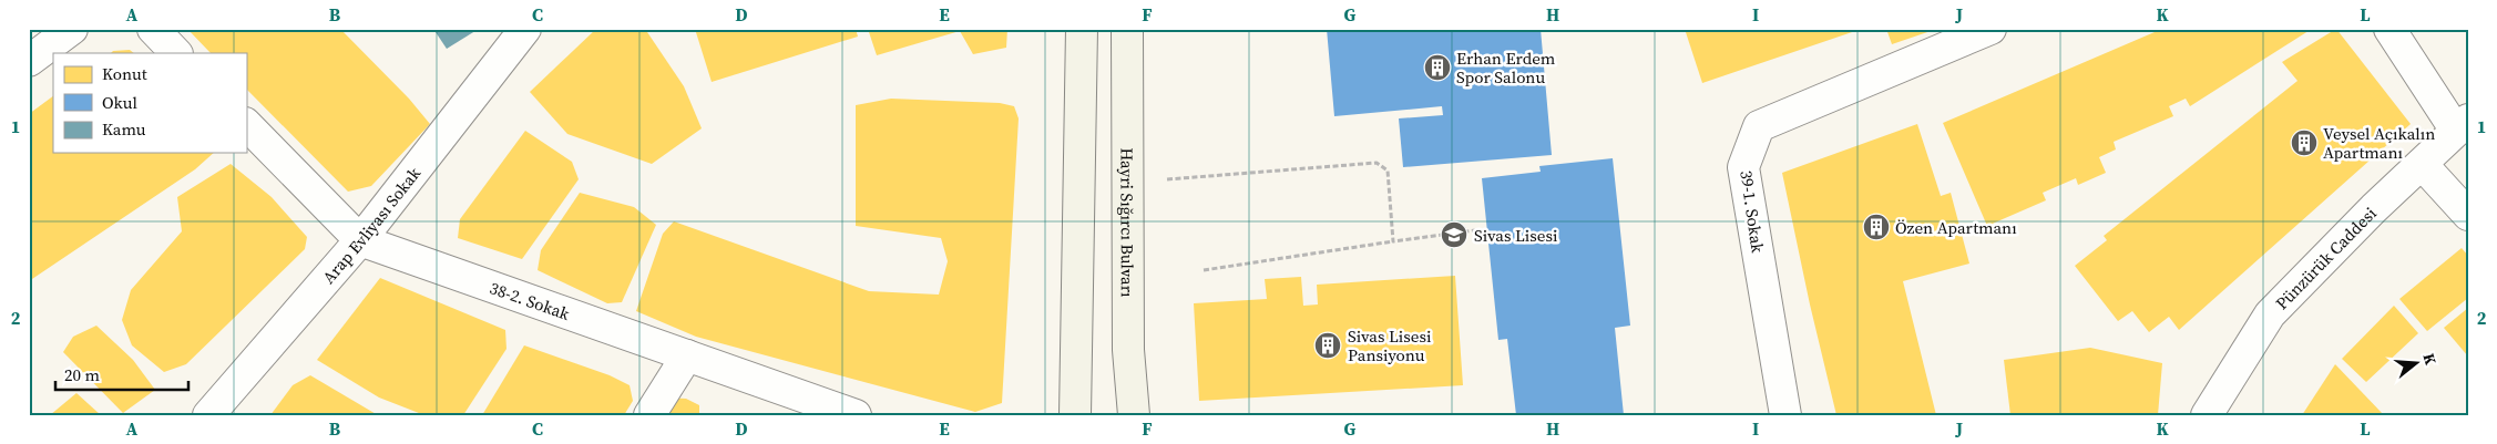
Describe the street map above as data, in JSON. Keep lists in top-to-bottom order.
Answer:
{
  "streets": {
    "main road": ["Hayri Sığırcı Bulvarı"],
    "street": [
      "39-1. Sokak",
      "Arap Evliyası Sokak",
      "Pünzürük Caddesi",
      "38-2. Sokak"
    ]
  },
  "crossings": [
    ["Arap Evliyası Sokak", "38-2. Sokak"]
  ],
  "places": {
    "building": [
      "Erhan Erdem Spor Salonu",
      "Veysel Açıkalın Apartmanı",
      "Özen Apartmanı",
      "Sivas Lisesi Pansiyonu"
    ],
    "school or university": ["Sivas Lisesi"]
  },
  "legend": ["Konut", "Okul", "Kamu"],
  "scale_bar": "20 m",
  "north": "right",
  "grid": {
    "columns": [
      "A",
      "B",
      "C",
      "D",
      "E",
      "F",
      "G",
      "H",
      "I",
      "J",
      "K",
      "L"
    ],
    "rows": ["1", "2"]
  }
}
